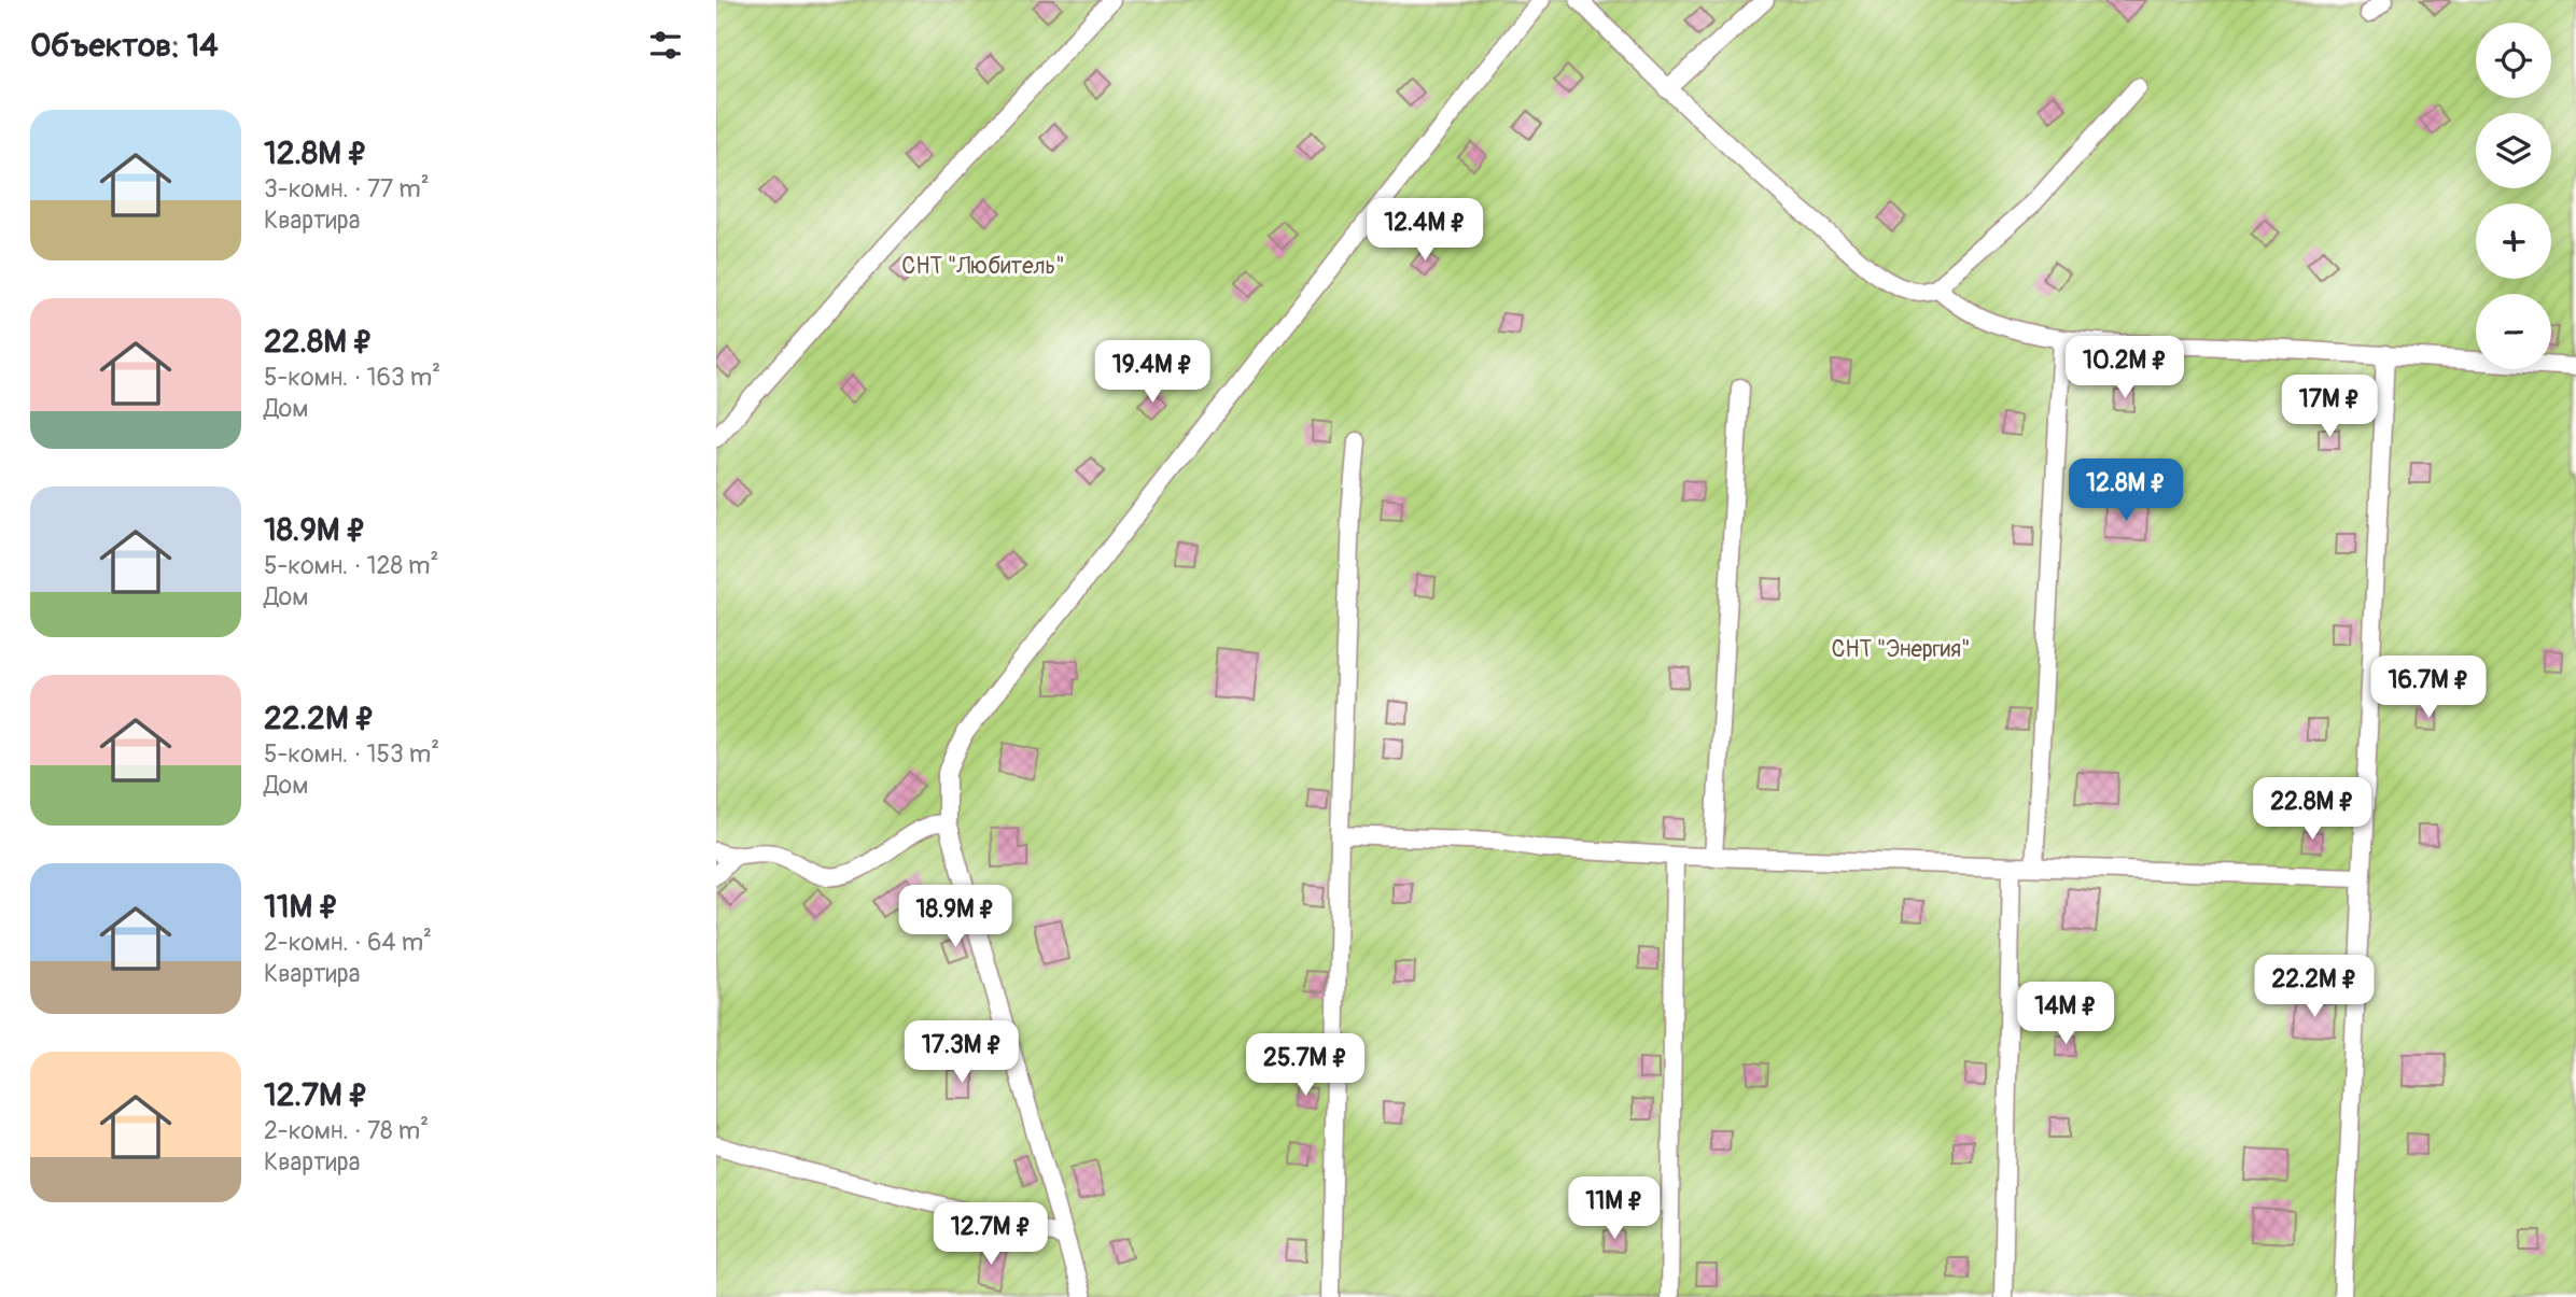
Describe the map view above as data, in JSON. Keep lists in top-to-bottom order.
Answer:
{
  "parks": ["СНТ \"Любитель\"", "СНТ \"Энергия\""],
  "page": {
    "heading": "Объектов: 14",
    "map_buttons": ["+", "−"],
    "list": [
      {
        "name": "12.8M ₽",
        "note": "3-комн. · 77 m² · Квартира"
      },
      {
        "name": "22.8M ₽",
        "note": "5-комн. · 163 m² · Дом"
      },
      {
        "name": "18.9M ₽",
        "note": "5-комн. · 128 m² · Дом"
      },
      {
        "name": "22.2M ₽",
        "note": "5-комн. · 153 m² · Дом"
      },
      {
        "name": "11M ₽",
        "note": "2-комн. · 64 m² · Квартира"
      },
      {
        "name": "12.7M ₽",
        "note": "2-комн. · 78 m² · Квартира"
      }
    ],
    "price": [
      "12.4M ₽",
      "10.2M ₽",
      "19.4M ₽",
      "17M ₽",
      "12.8M ₽",
      "16.7M ₽",
      "22.8M ₽",
      "18.9M ₽",
      "22.2M ₽",
      "14M ₽",
      "17.3M ₽",
      "25.7M ₽",
      "11M ₽",
      "12.7M ₽"
    ]
  }
}
